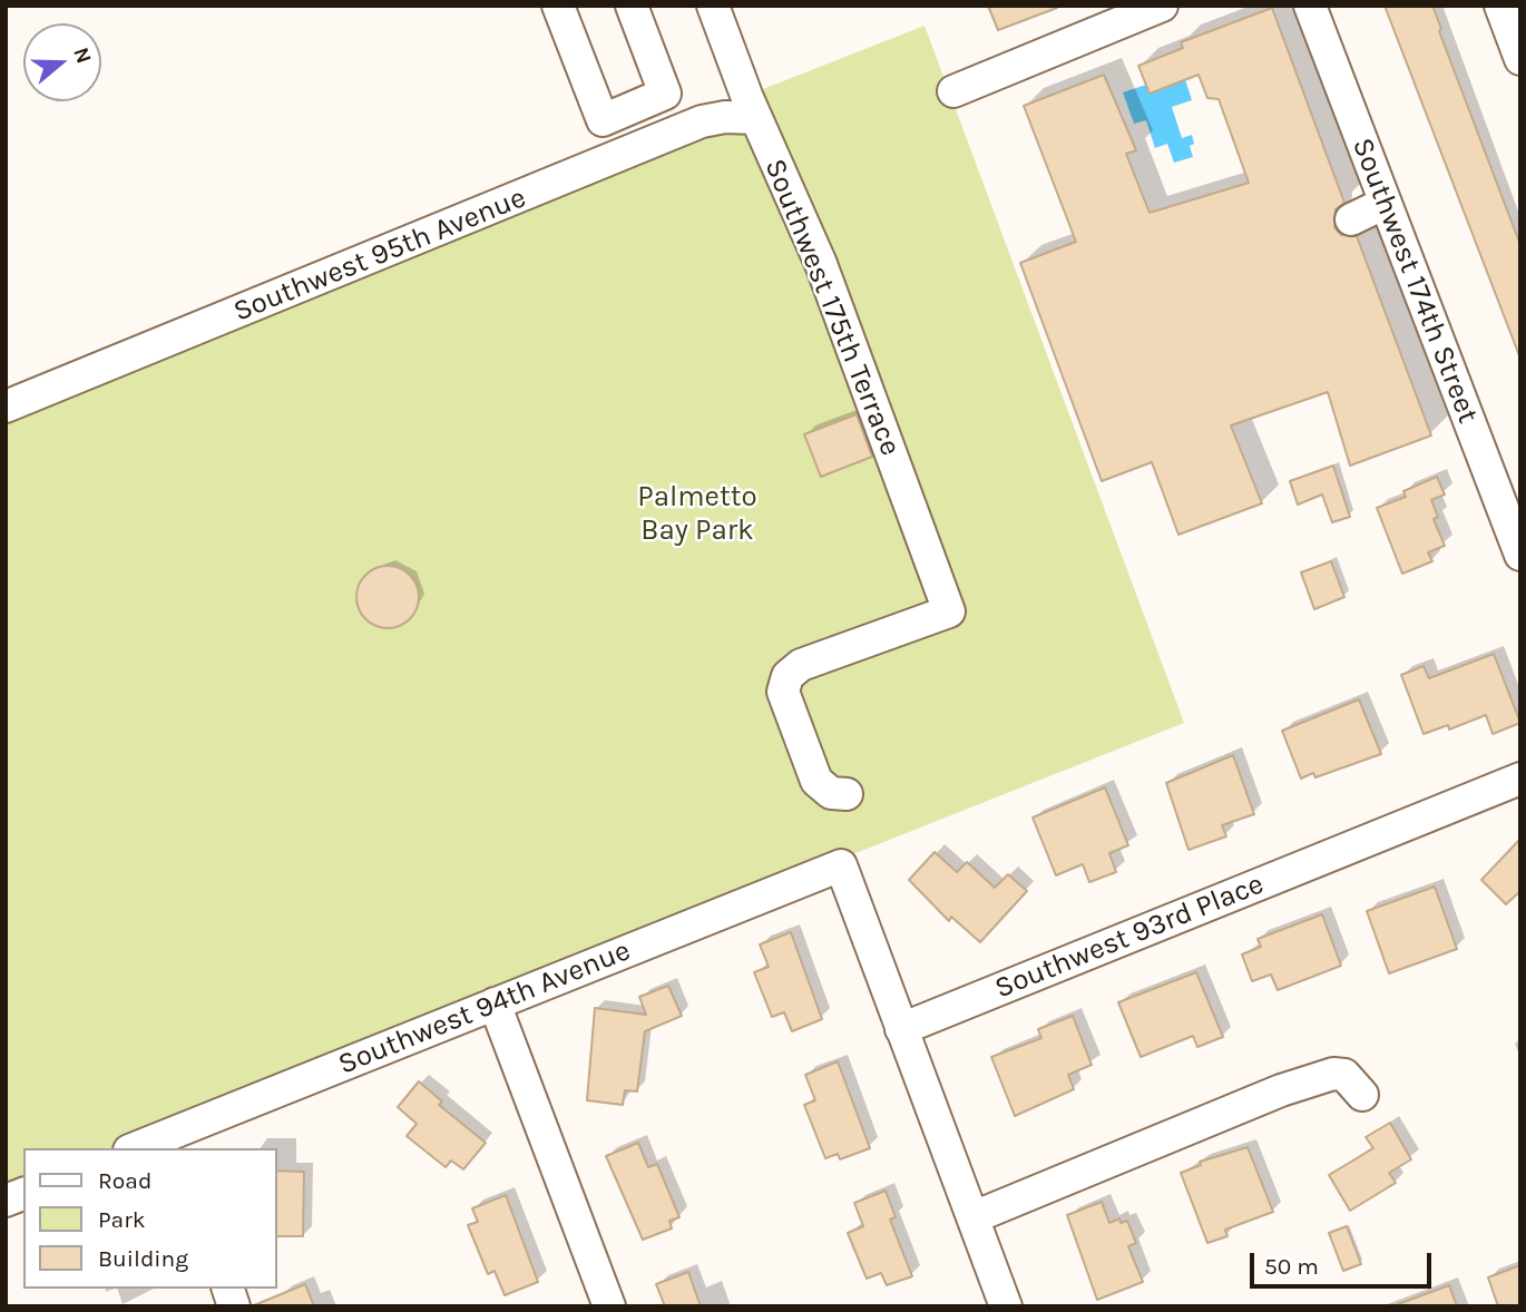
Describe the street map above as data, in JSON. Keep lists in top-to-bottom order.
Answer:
{
  "streets": {
    "street": [
      "Southwest 95th Avenue",
      "Southwest 174th Street",
      "Southwest 175th Terrace",
      "Southwest 93rd Place",
      "Southwest 94th Avenue"
    ]
  },
  "crossings": [
    ["Southwest 95th Avenue", "Southwest 175th Terrace"],
    ["Southwest 93rd Place", "Southwest 94th Avenue"]
  ],
  "parks": ["Palmetto Bay Park"],
  "legend": ["Road", "Park", "Building"],
  "scale_bar": "50 m",
  "north": "right"
}
